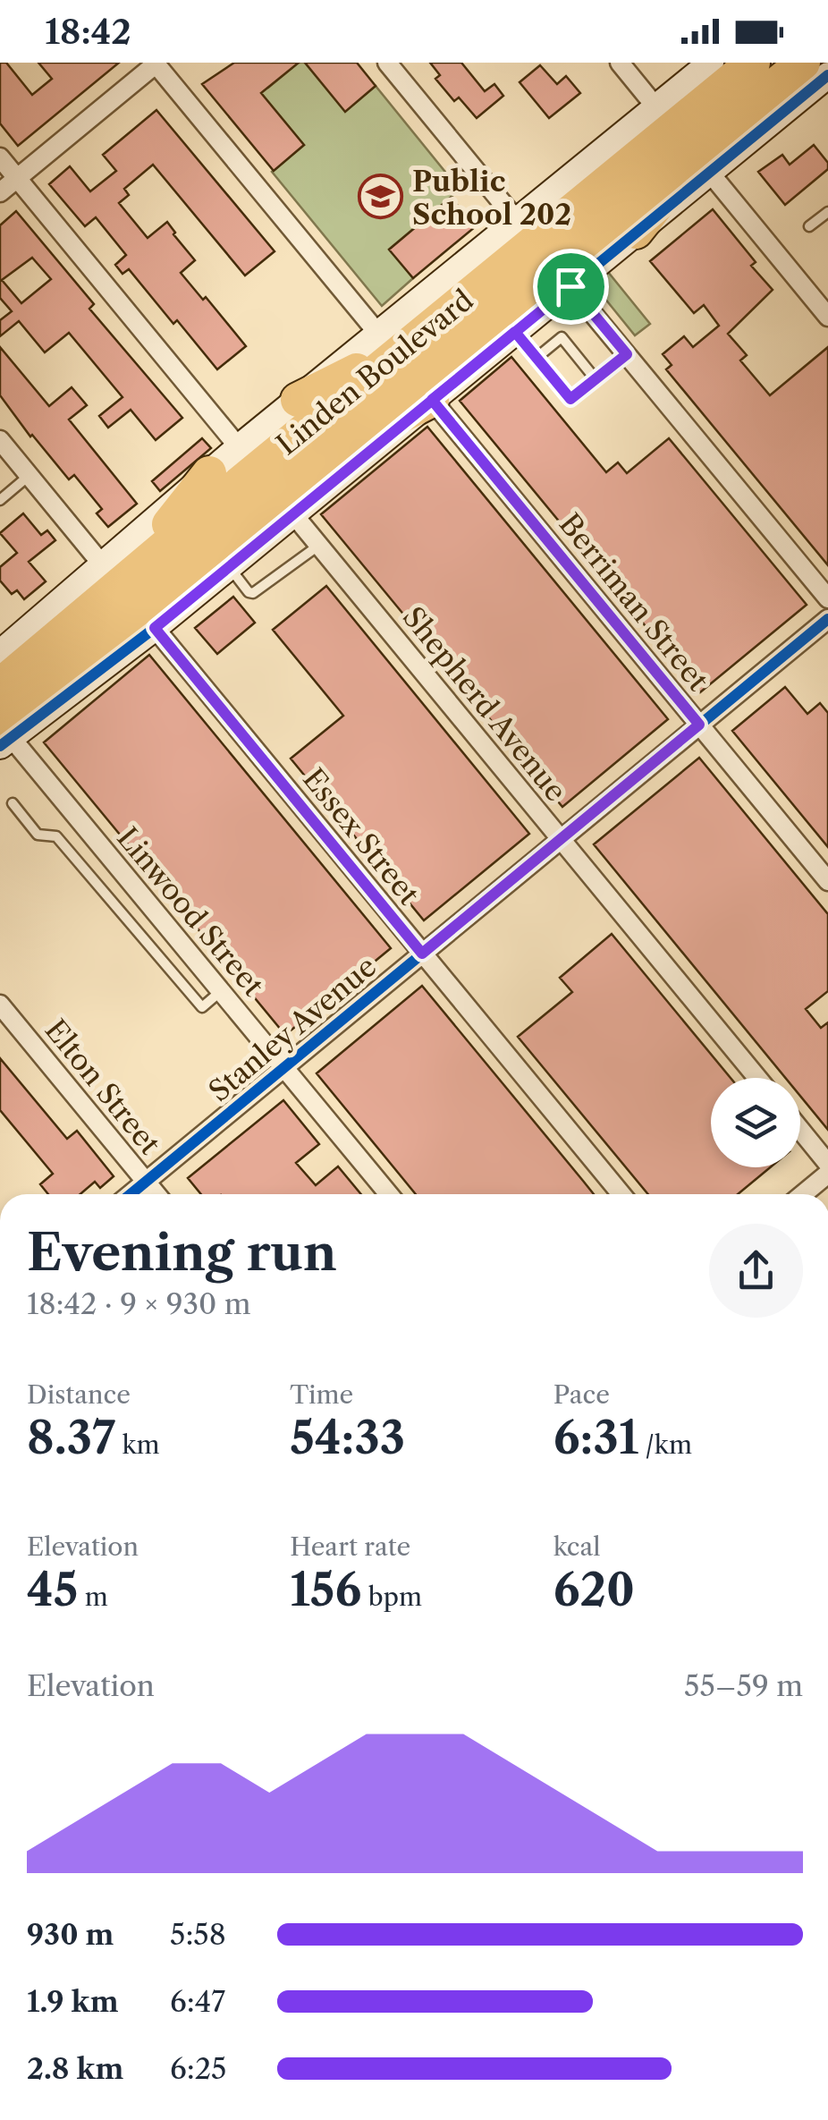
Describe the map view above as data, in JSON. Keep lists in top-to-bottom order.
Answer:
{
  "streets": {
    "highway": ["Linden Boulevard"],
    "street": [
      "Berriman Street",
      "Shepherd Avenue",
      "Essex Street",
      "Linwood Street",
      "Stanley Avenue",
      "Elton Street"
    ]
  },
  "crossings": [
    ["Linden Boulevard", "Berriman Street"],
    ["Linden Boulevard", "Shepherd Avenue"],
    ["Linden Boulevard", "Essex Street"],
    ["Linden Boulevard", "Linwood Street"],
    ["Berriman Street", "Stanley Avenue"],
    ["Shepherd Avenue", "Stanley Avenue"],
    ["Essex Street", "Stanley Avenue"],
    ["Linwood Street", "Stanley Avenue"],
    ["Stanley Avenue", "Elton Street"]
  ],
  "places": {
    "school or university": ["Public School 202"]
  },
  "page": {
    "status": "18:42",
    "heading": ["Evening run", "18:42 · 9 × 930 m"],
    "stats": [
      ["Distance", "8.37 km"],
      ["Time", "54:33"],
      ["Pace", "6:31 /km"],
      ["Elevation", "45 m"],
      ["Heart rate", "156 bpm"],
      ["kcal", "620"]
    ],
    "chart": ["Elevation", "55–59 m"],
    "list": [
      {
        "name": "930 m",
        "note": "5:58"
      },
      {
        "name": "1.9 km",
        "note": "6:47"
      },
      {
        "name": "2.8 km",
        "note": "6:25"
      }
    ]
  }
}
